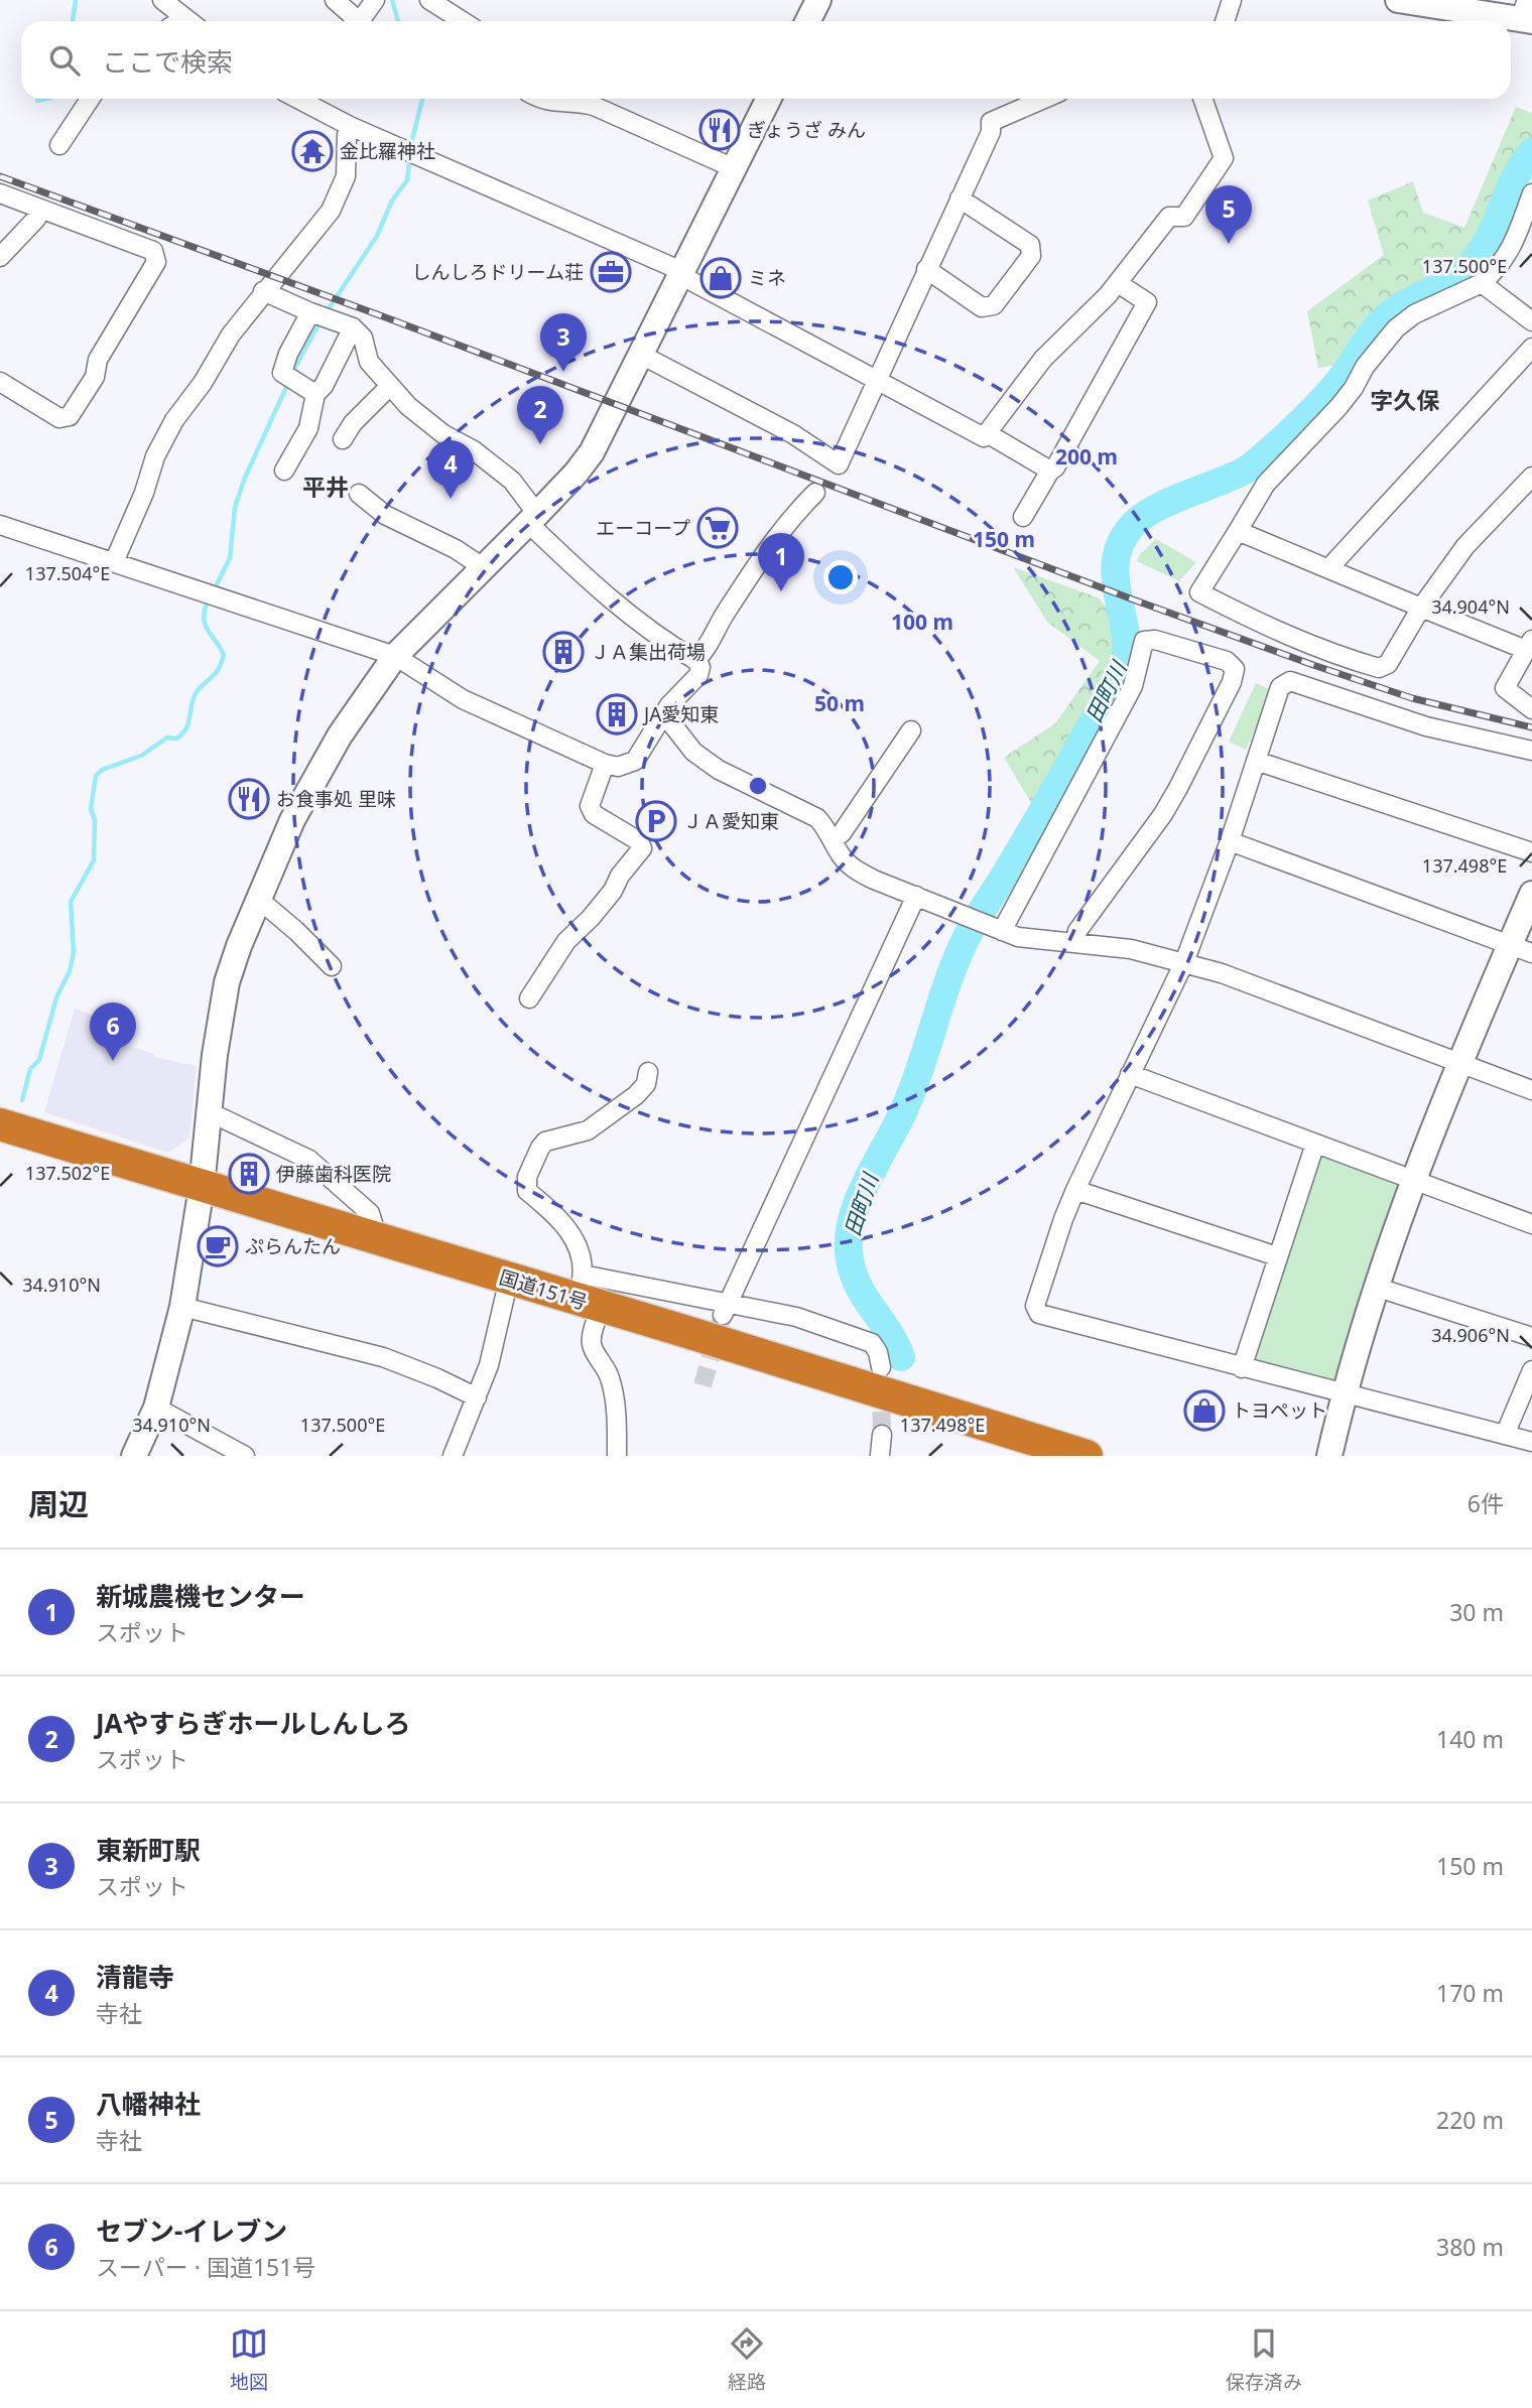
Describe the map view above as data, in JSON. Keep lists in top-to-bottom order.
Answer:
{
  "streets": {
    "highway": ["国道151号"]
  },
  "districts": ["字久保", "平井"],
  "water": ["田町川"],
  "places": {
    "restaurant": ["ぎょうざ みん", "お食事処 里味"],
    "temple": ["金比羅神社"],
    "office": ["しんしろドリーム荘"],
    "shop": ["ミネ", "トヨペット"],
    "supermarket": ["エーコープ"],
    "building": ["ＪＡ集出荷場", "JA愛知東", "伊藤歯科医院"],
    "parking": ["ＪＡ愛知東"],
    "cafe": ["ぷらんたん"]
  },
  "page": {
    "search": "ここで検索",
    "pins": [
      "5",
      "3",
      "2",
      "4",
      "1",
      "6"
    ],
    "heading": ["周辺", "6件"],
    "list": [
      {
        "mark": "1",
        "name": "新城農機センター",
        "note": "スポット",
        "value": "30 m"
      },
      {
        "mark": "2",
        "name": "JAやすらぎホールしんしろ",
        "note": "スポット",
        "value": "140 m"
      },
      {
        "mark": "3",
        "name": "東新町駅",
        "note": "スポット",
        "value": "150 m"
      },
      {
        "mark": "4",
        "name": "清龍寺",
        "note": "寺社",
        "value": "170 m"
      },
      {
        "mark": "5",
        "name": "八幡神社",
        "note": "寺社",
        "value": "220 m"
      },
      {
        "mark": "6",
        "name": "セブン-イレブン",
        "note": "スーパー · 国道151号",
        "value": "380 m"
      }
    ],
    "nav": ["地図", "経路", "保存済み"]
  },
  "coordinates": [
    "137.500°E",
    "137.504°E",
    "34.904°N",
    "137.498°E",
    "137.502°E",
    "34.910°N",
    "34.906°N"
  ],
  "rings": [
    "200 m",
    "150 m",
    "100 m",
    "50 m"
  ]
}
